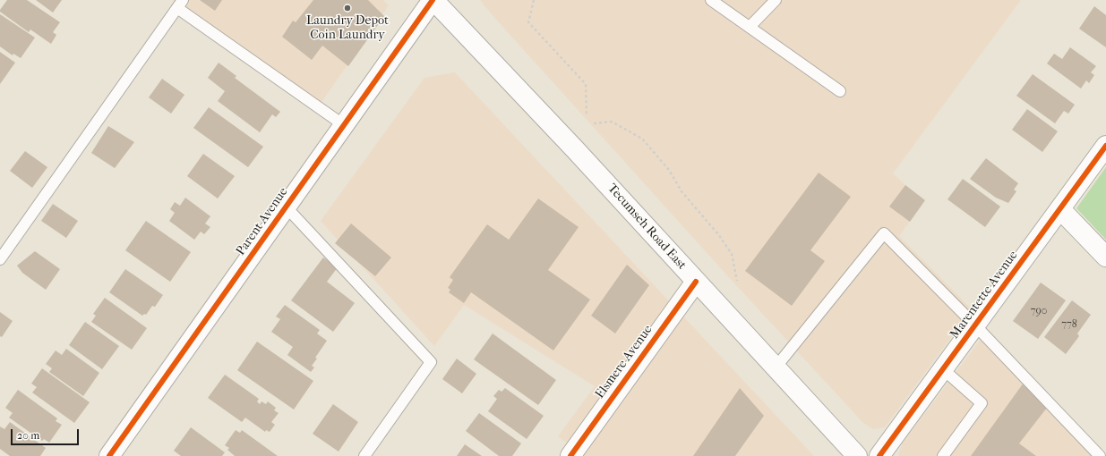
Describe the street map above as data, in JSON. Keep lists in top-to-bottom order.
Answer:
{
  "streets": {
    "street": [
      "Parent Avenue",
      "Tecumseh Road East",
      "Marentette Avenue",
      "Elsmere Avenue"
    ]
  },
  "crossings": [
    ["Parent Avenue", "Tecumseh Road East"],
    ["Tecumseh Road East", "Elsmere Avenue"]
  ],
  "places": ["Laundry Depot Coin Laundry"],
  "house_numbers": ["790", "778"],
  "scale_bar": "20 m"
}
